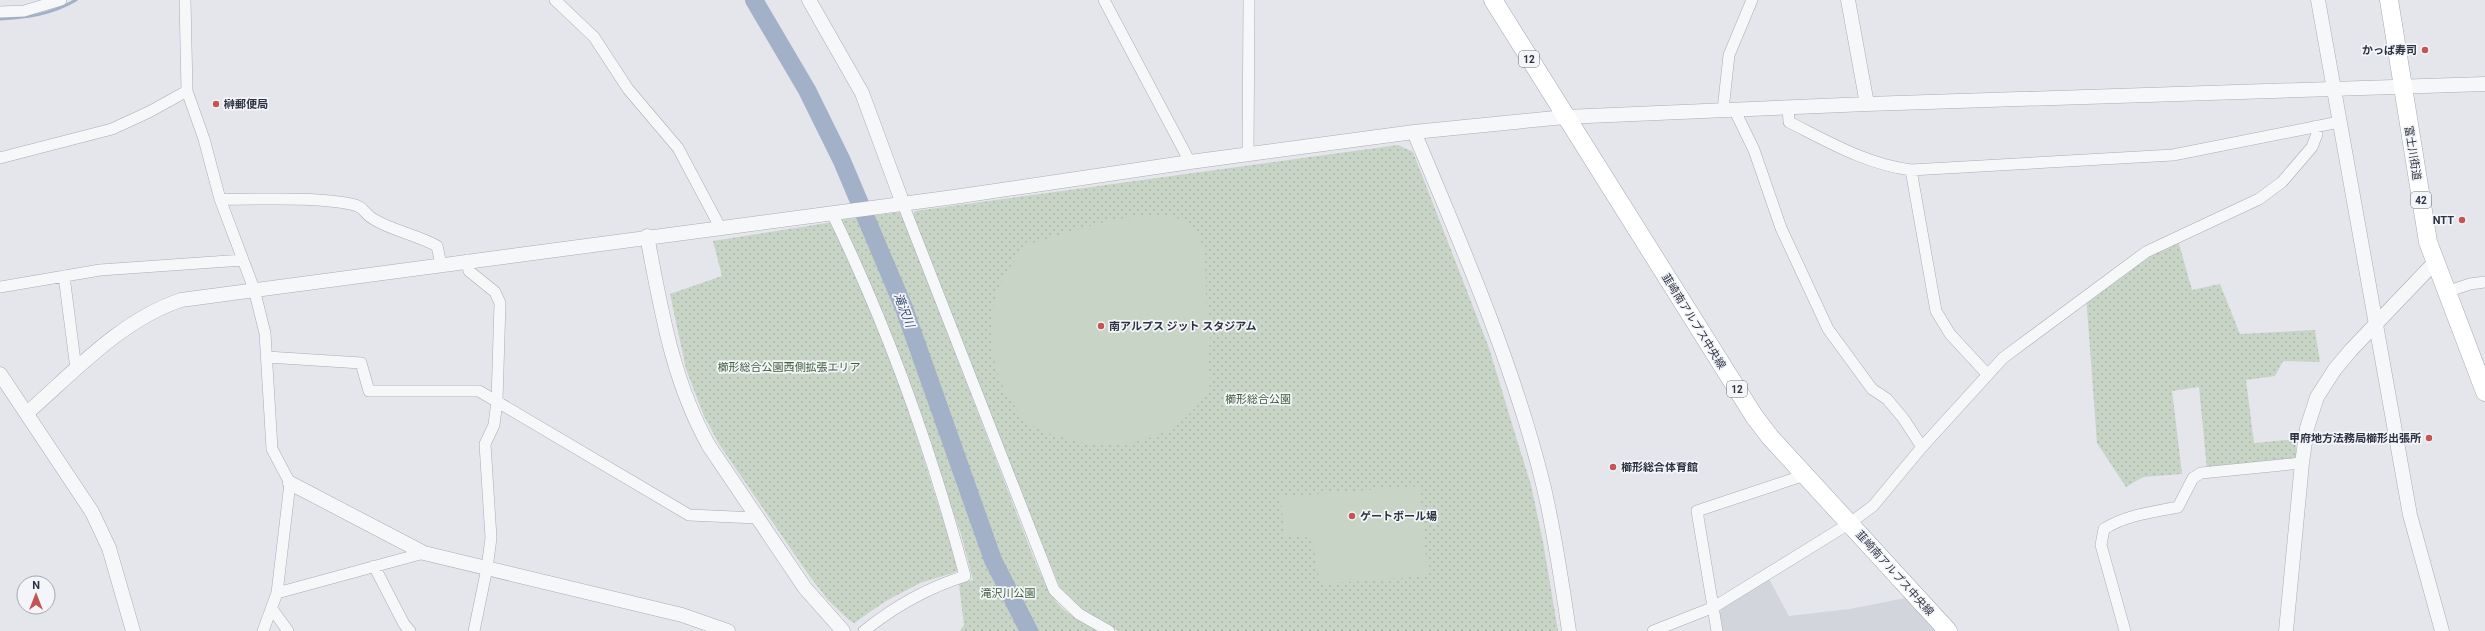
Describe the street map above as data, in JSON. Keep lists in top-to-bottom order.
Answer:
{
  "streets": {
    "main road": [
      "12",
      "富士川街道",
      "42",
      "韮崎南アルプス中央線"
    ]
  },
  "water": ["滝沢川"],
  "parks": ["櫛形総合公園西側拡張エリア", "櫛形総合公園", "滝沢川公園"],
  "places": [
    "かっぱ寿司",
    "榊郵便局",
    "NTT",
    "南アルプス ジット スタジアム",
    "甲府地方法務局櫛形出張所",
    "櫛形総合体育館",
    "ゲートボール場"
  ],
  "north": "top"
}
